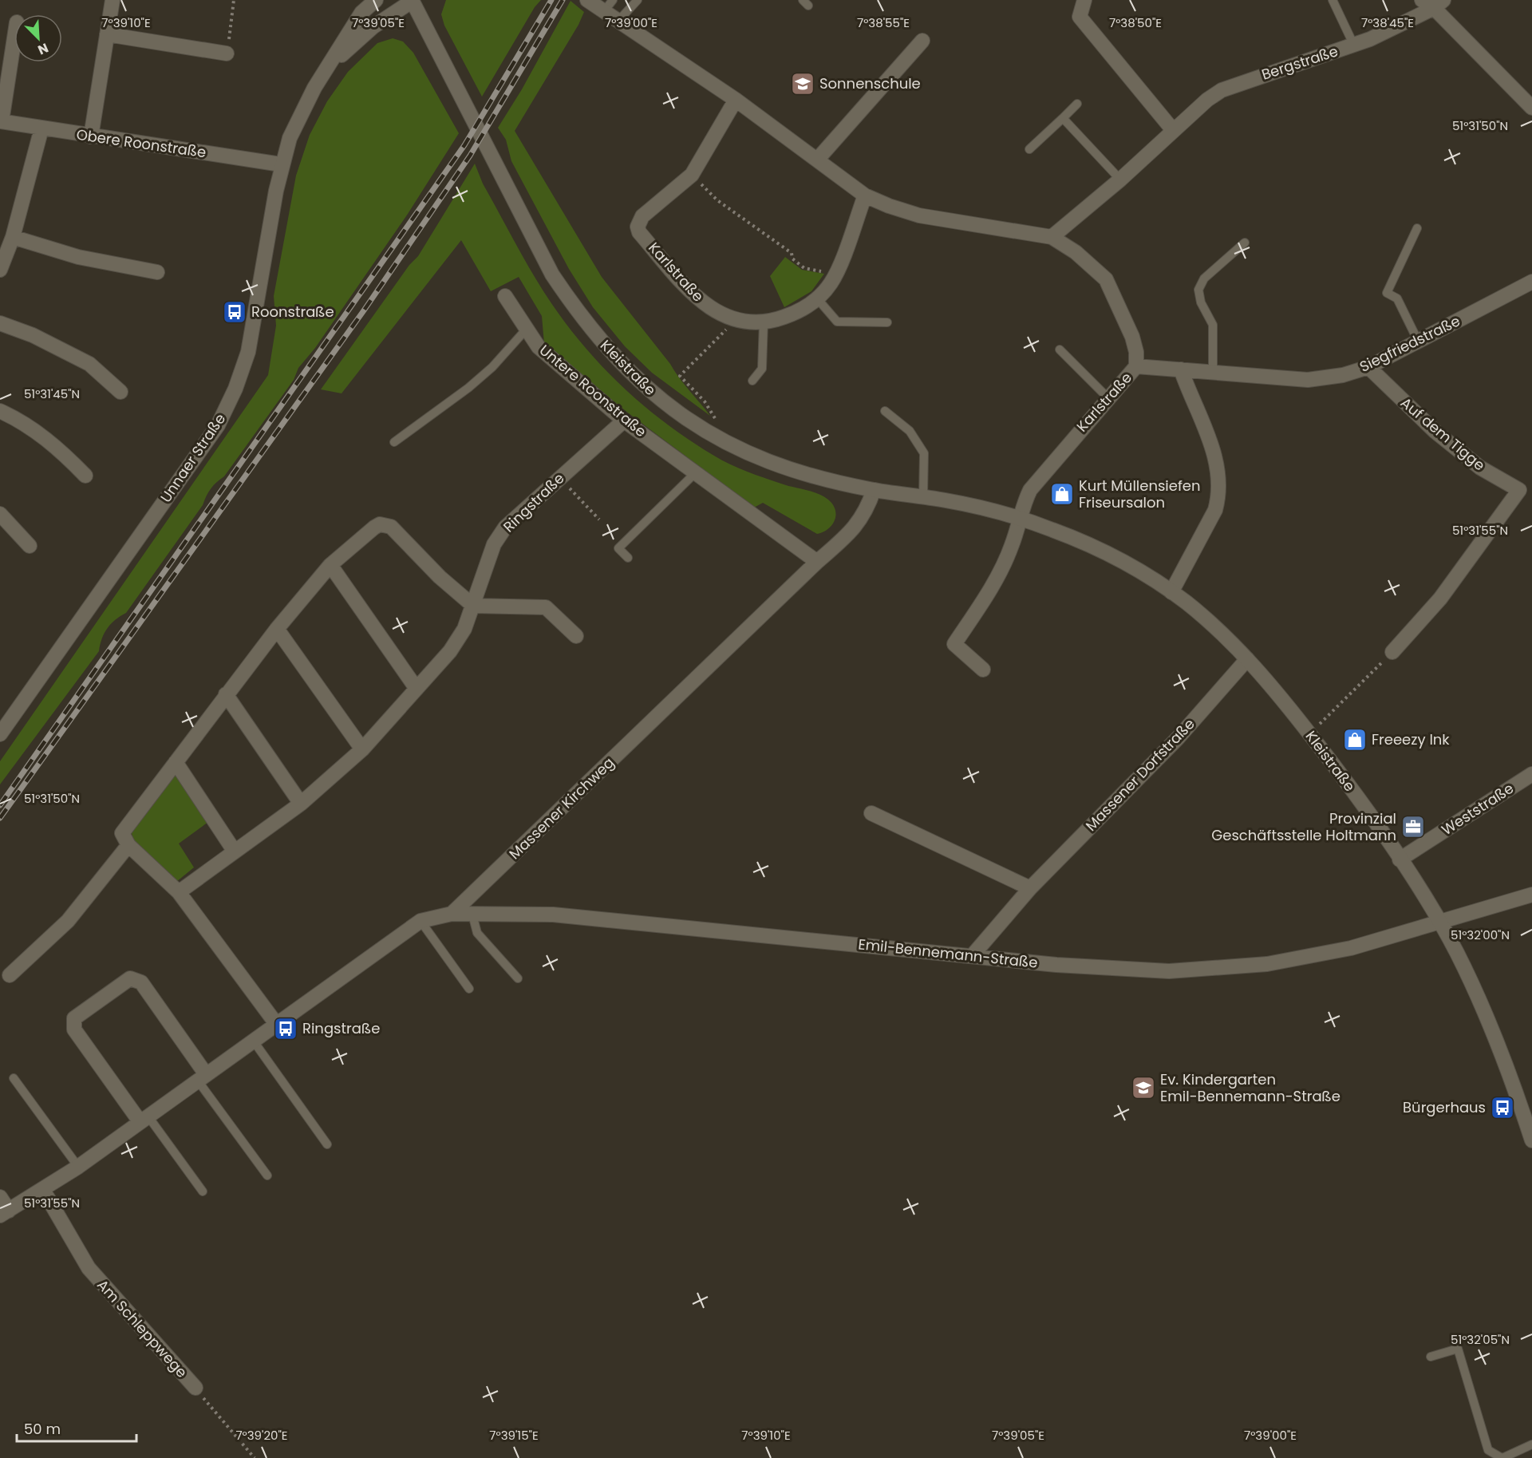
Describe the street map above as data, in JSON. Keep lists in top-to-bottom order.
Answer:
{
  "streets": {
    "street": [
      "Bergstraße",
      "Obere Roonstraße",
      "Karlstraße",
      "Siegfriedstraße",
      "Kleistraße",
      "Untere Roonstraße",
      "Auf dem Tigge",
      "Unnaer Straße",
      "Ringstraße",
      "Massener Dorfstraße",
      "Massener Kirchweg",
      "Weststraße",
      "Emil-Bennemann-Straße",
      "Am Schleppwege"
    ]
  },
  "crossings": [
    ["Bergstraße", "Karlstraße"],
    ["Obere Roonstraße", "Unnaer Straße"],
    ["Karlstraße", "Siegfriedstraße"],
    ["Karlstraße", "Kleistraße"],
    ["Siegfriedstraße", "Auf dem Tigge"],
    ["Kleistraße", "Unnaer Straße"],
    ["Kleistraße", "Massener Dorfstraße"],
    ["Kleistraße", "Massener Kirchweg"],
    ["Kleistraße", "Weststraße"],
    ["Kleistraße", "Emil-Bennemann-Straße"],
    ["Untere Roonstraße", "Ringstraße"],
    ["Untere Roonstraße", "Massener Kirchweg"],
    ["Massener Dorfstraße", "Emil-Bennemann-Straße"],
    ["Massener Kirchweg", "Emil-Bennemann-Straße"]
  ],
  "places": {
    "school or university": ["Sonnenschule", "Ev. Kindergarten Emil-Bennemann-Straße"],
    "bus stop": ["Roonstraße", "Ringstraße", "Bürgerhaus"],
    "shop": ["Kurt Müllensiefen Friseursalon", "Freeezy Ink"],
    "office": ["Provinzial Geschäftsstelle Holtmann"]
  },
  "scale_bar": "50 m",
  "north": "bottom right",
  "coordinates": [
    "7°39'10\"E",
    "7°39'05\"E",
    "7°39'00\"E",
    "7°38'55\"E",
    "7°38'50\"E",
    "7°38'45\"E",
    "51°31'50\"N",
    "51°31'45\"N",
    "51°31'55\"N",
    "51°32'00\"N",
    "51°32'05\"N",
    "7°39'20\"E",
    "7°39'15\"E"
  ]
}
